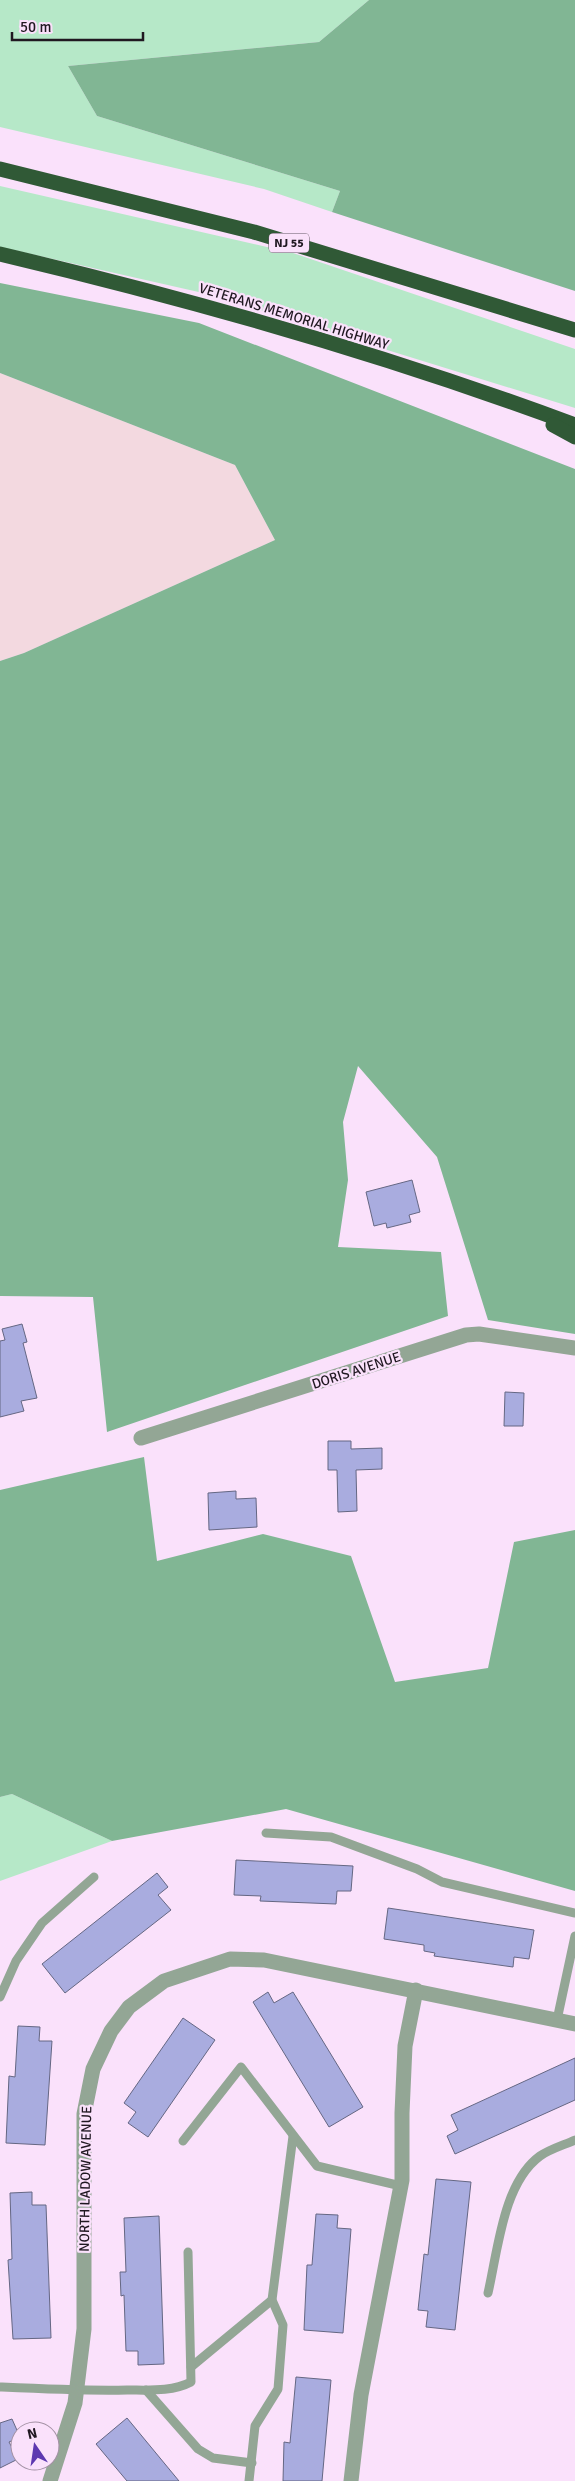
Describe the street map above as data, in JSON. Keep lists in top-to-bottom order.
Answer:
{
  "streets": {
    "highway": ["NJ 55", "VETERANS MEMORIAL HIGHWAY"],
    "street": ["DORIS AVENUE", "NORTH LADOW AVENUE"]
  },
  "scale_bar": "50 m",
  "north": "top"
}
